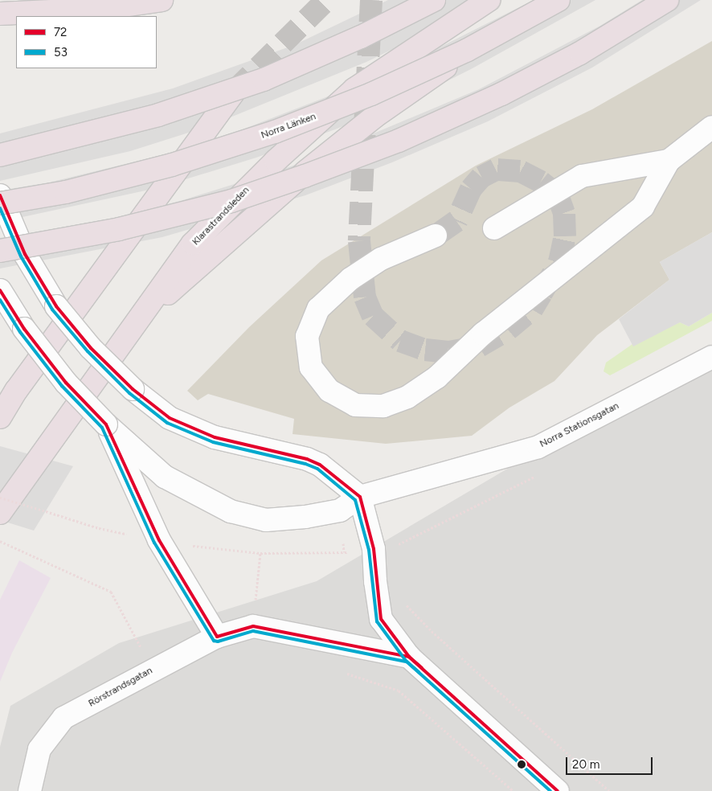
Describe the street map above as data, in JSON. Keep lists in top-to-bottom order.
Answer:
{
  "streets": {
    "highway": ["Norra Länken", "Klarastrandsleden"],
    "street": ["Norra Stationsgatan", "Rörstrandsgatan"]
  },
  "lines": ["transit line 72", "transit line 53"],
  "legend": ["72", "53"],
  "scale_bar": "20 m"
}
